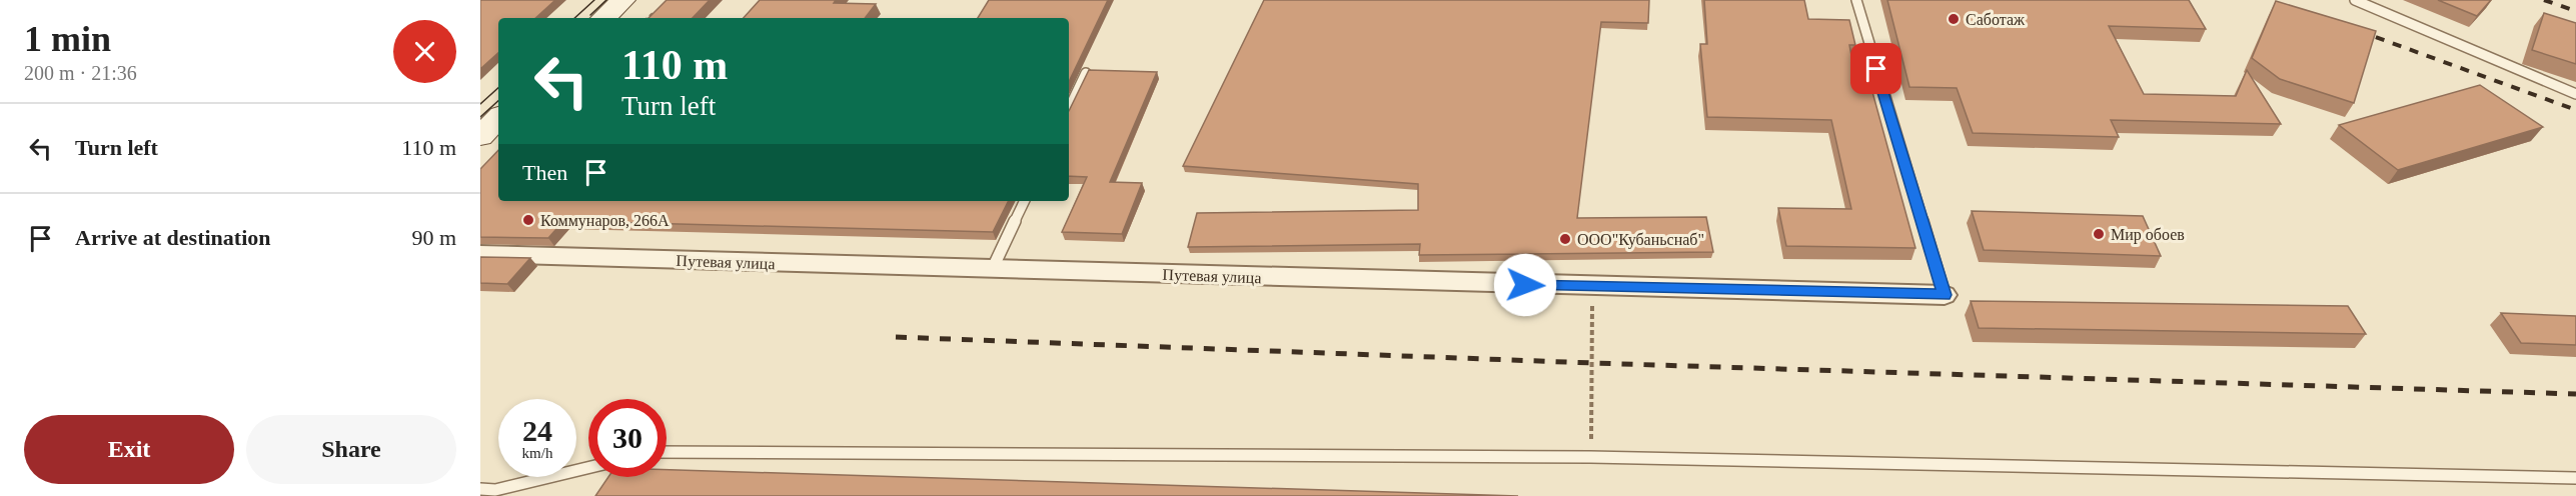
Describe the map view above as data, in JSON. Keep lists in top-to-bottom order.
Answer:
{
  "streets": {
    "street": ["Путевая улица"]
  },
  "places": [
    "Саботаж",
    "Коммунаров, 266А",
    "Мир обоев",
    "ООО\"Кубаньснаб\""
  ],
  "page": {
    "heading": ["1 min", "200 m · 21:36"],
    "turn": ["110 m", "Turn left"],
    "list": [
      {
        "name": "Turn left",
        "value": "110 m"
      },
      {
        "name": "Arrive at destination",
        "value": "90 m"
      }
    ],
    "then": "Then",
    "speed": "24 km/h",
    "limit": "30",
    "buttons": ["Exit", "Share"]
  }
}
